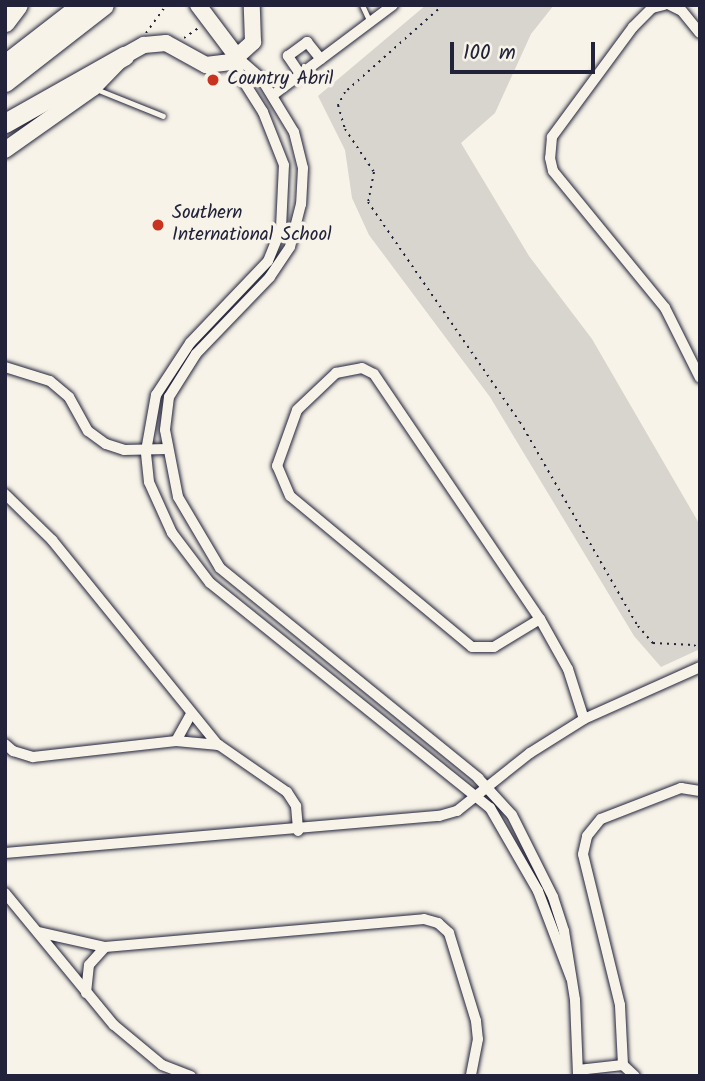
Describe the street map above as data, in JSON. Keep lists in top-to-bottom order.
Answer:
{
  "places": ["Country Abril", "Southern International School"],
  "scale_bar": "100 m"
}
